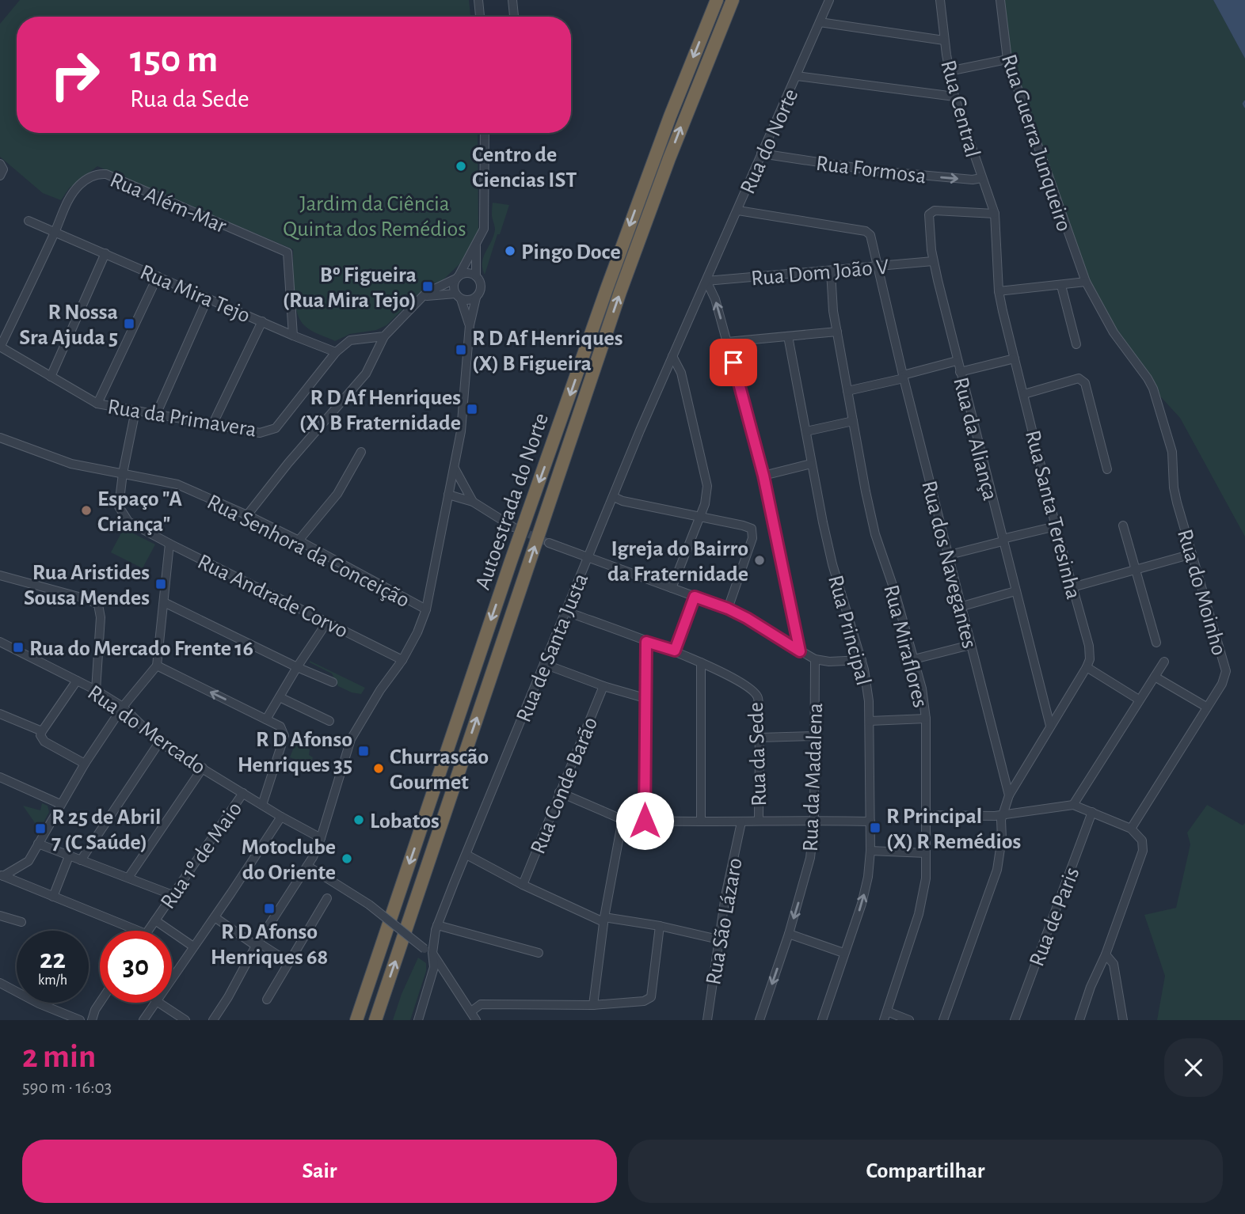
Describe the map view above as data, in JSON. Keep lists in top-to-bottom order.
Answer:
{
  "streets": {
    "highway": ["Autoestrada do Norte"],
    "street": [
      "Rua Central",
      "Rua do Norte",
      "Rua Guerra Junqueiro",
      "Rua Formosa",
      "Rua Além-Mar",
      "Rua Dom João V",
      "Rua Mira Tejo",
      "Rua da Primavera",
      "Rua da Aliança",
      "Rua Santa Teresinha",
      "Rua Senhora da Conceição",
      "Rua dos Navegantes",
      "Rua do Moinho",
      "Rua Andrade Corvo",
      "Rua Principal",
      "Rua Miraflores",
      "Rua de Santa Justa",
      "Rua do Mercado",
      "Rua da Sede",
      "Rua da Madalena",
      "Rua Conde Barão",
      "Rua 1º de Maio",
      "Rua de Paris",
      "Rua São Lázaro"
    ]
  },
  "crossings": [
    ["Rua Central", "Rua Formosa"],
    ["Rua Central", "Rua da Aliança"],
    ["Rua Central", "Rua Santa Teresinha"],
    ["Rua do Norte", "Rua Formosa"],
    ["Rua do Norte", "Rua Dom João V"],
    ["Rua do Norte", "Rua dos Navegantes"],
    ["Rua do Norte", "Rua de Santa Justa"],
    ["Rua Guerra Junqueiro", "Rua do Moinho"],
    ["Rua Além-Mar", "Rua Mira Tejo"],
    ["Rua Além-Mar", "Rua da Primavera"],
    ["Rua Dom João V", "Rua da Aliança"],
    ["Rua Dom João V", "Rua dos Navegantes"],
    ["Rua Dom João V", "Rua Miraflores"],
    ["Rua Dom João V", "Rua de Santa Justa"],
    ["Rua Mira Tejo", "Rua da Primavera"],
    ["Rua da Primavera", "Rua Andrade Corvo"],
    ["Rua da Aliança", "Rua Santa Teresinha"],
    ["Rua Senhora da Conceição", "Rua Andrade Corvo"],
    ["Rua de Santa Justa", "Rua da Sede"],
    ["Rua do Mercado", "Rua 1º de Maio"]
  ],
  "one_way": ["Rua Formosa", "Rua da Madalena"],
  "parks": ["Jardim da Ciência Quinta dos Remédios"],
  "places": {
    "other": [
      "Centro de Ciencias IST",
      "Pingo Doce",
      "Espaço \"A Criança\"",
      "Igreja do Bairro da Fraternidade",
      "Churrascão Gourmet",
      "Lobatos",
      "Motoclube do Oriente"
    ],
    "transit": [
      "Bº Figueira (Rua Mira Tejo)",
      "R Nossa Sra Ajuda 5",
      "R D Af Henriques (X) B Figueira",
      "R D Af Henriques (X) B Fraternidade",
      "Rua Aristides Sousa Mendes",
      "Rua do Mercado Frente 16",
      "R D Afonso Henriques 35",
      "R Principal (X) R Remédios",
      "R 25 de Abril 7 (C Saúde)",
      "R D Afonso Henriques 68"
    ]
  },
  "page": {
    "turn": ["150 m", "Rua da Sede"],
    "speed": "22 km/h",
    "limit": "30",
    "heading": ["2 min", "590 m · 16:03"],
    "buttons": ["Sair", "Compartilhar"]
  }
}
